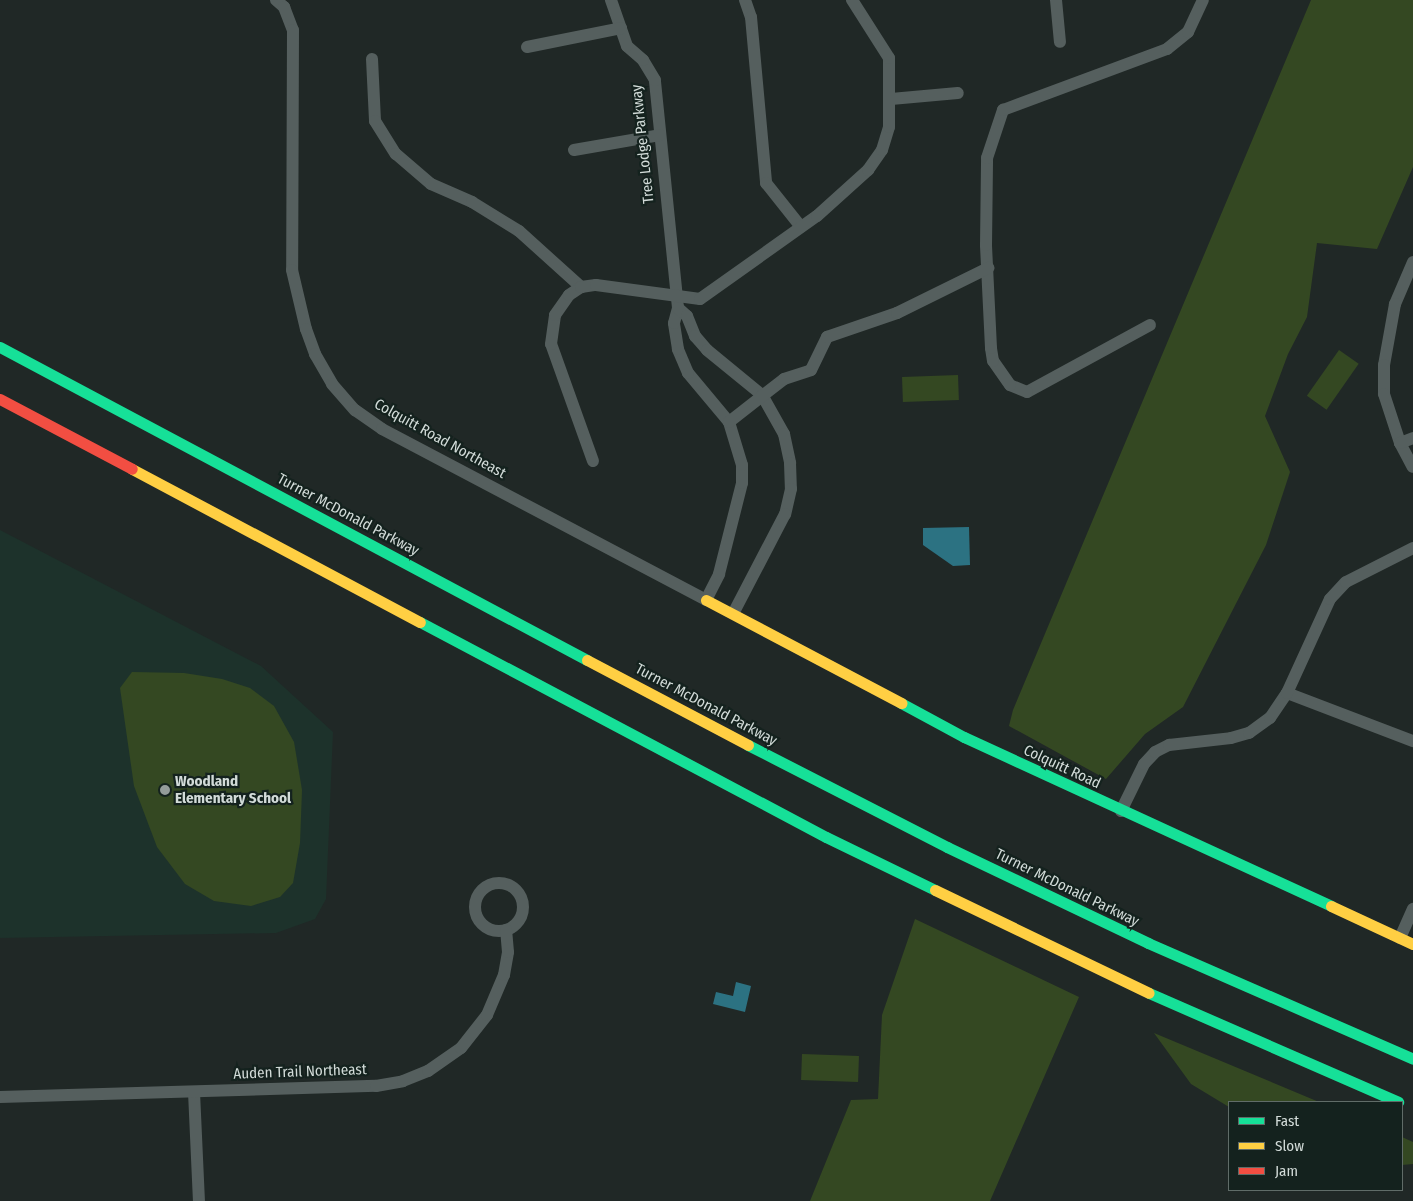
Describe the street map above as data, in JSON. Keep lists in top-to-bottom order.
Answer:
{
  "streets": {
    "main road": ["Turner McDonald Parkway", "Colquitt Road"],
    "street": ["Tree Lodge Parkway", "Colquitt Road Northeast", "Auden Trail Northeast"]
  },
  "crossings": [
    ["Colquitt Road Northeast", "Colquitt Road"]
  ],
  "places": ["Woodland Elementary School"],
  "legend": ["Fast", "Slow", "Jam"]
}
